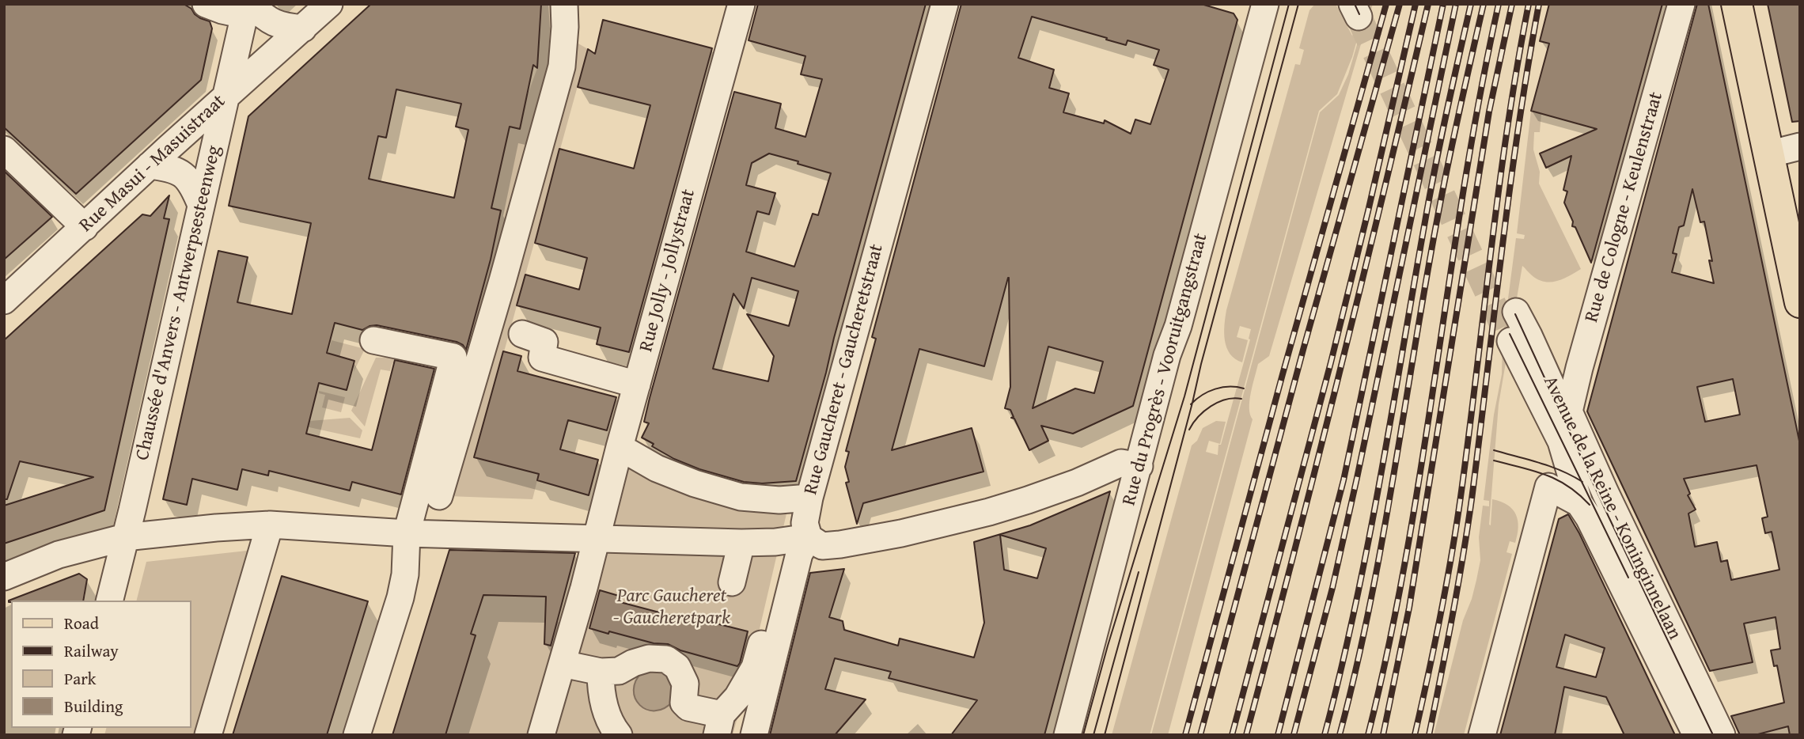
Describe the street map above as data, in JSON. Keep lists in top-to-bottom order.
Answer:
{
  "streets": {
    "street": [
      "Rue Masui - Masuistraat",
      "Rue de Cologne - Keulenstraat",
      "Rue Jolly - Jollystraat",
      "Chaussée d'Anvers - Antwerpsesteenweg",
      "Rue Gaucheret - Gaucheretstraat",
      "Rue du Progrès - Vooruitgangstraat",
      "Avenue de la Reine - Koninginnelaan"
    ]
  },
  "crossings": [
    ["Rue Masui - Masuistraat", "Chaussée d'Anvers - Antwerpsesteenweg"],
    ["Rue de Cologne - Keulenstraat", "Avenue de la Reine - Koninginnelaan"]
  ],
  "parks": ["Parc Gaucheret - Gaucheretpark"],
  "legend": [
    "Road",
    "Railway",
    "Park",
    "Building"
  ]
}
